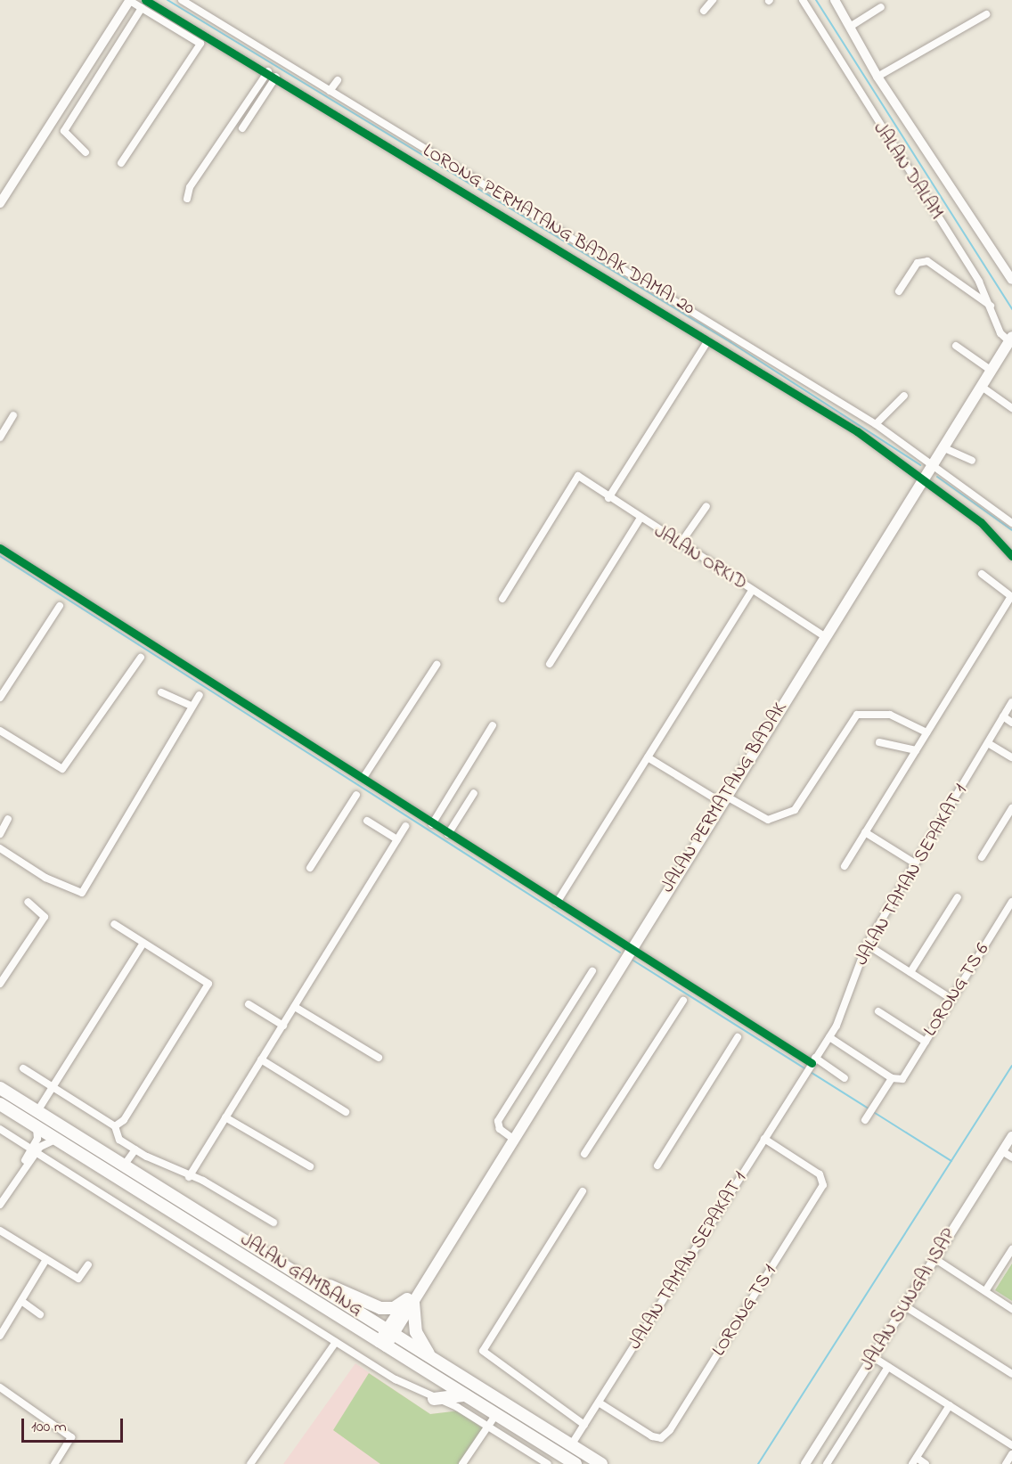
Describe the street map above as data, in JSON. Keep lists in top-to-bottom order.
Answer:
{
  "streets": {
    "highway": ["JALAN GAMBANG"],
    "main road": ["JALAN PERMATANG BADAK"],
    "street": [
      "JALAN DALAM",
      "LORONG PERMATANG BADAK DAMAI 20",
      "JALAN ORKID",
      "JALAN TAMAN SEPAKAT 1",
      "LORONG TS 6",
      "JALAN SUNGAI ISAP",
      "LORONG TS 1"
    ]
  },
  "crossings": [
    ["JALAN DALAM", "JALAN PERMATANG BADAK"],
    ["LORONG PERMATANG BADAK DAMAI 20", "JALAN PERMATANG BADAK"],
    ["JALAN ORKID", "JALAN PERMATANG BADAK"],
    ["JALAN PERMATANG BADAK", "JALAN GAMBANG"],
    ["JALAN TAMAN SEPAKAT 1", "JALAN GAMBANG"],
    ["JALAN TAMAN SEPAKAT 1", "LORONG TS 1"]
  ],
  "scale_bar": "100 m"
}
